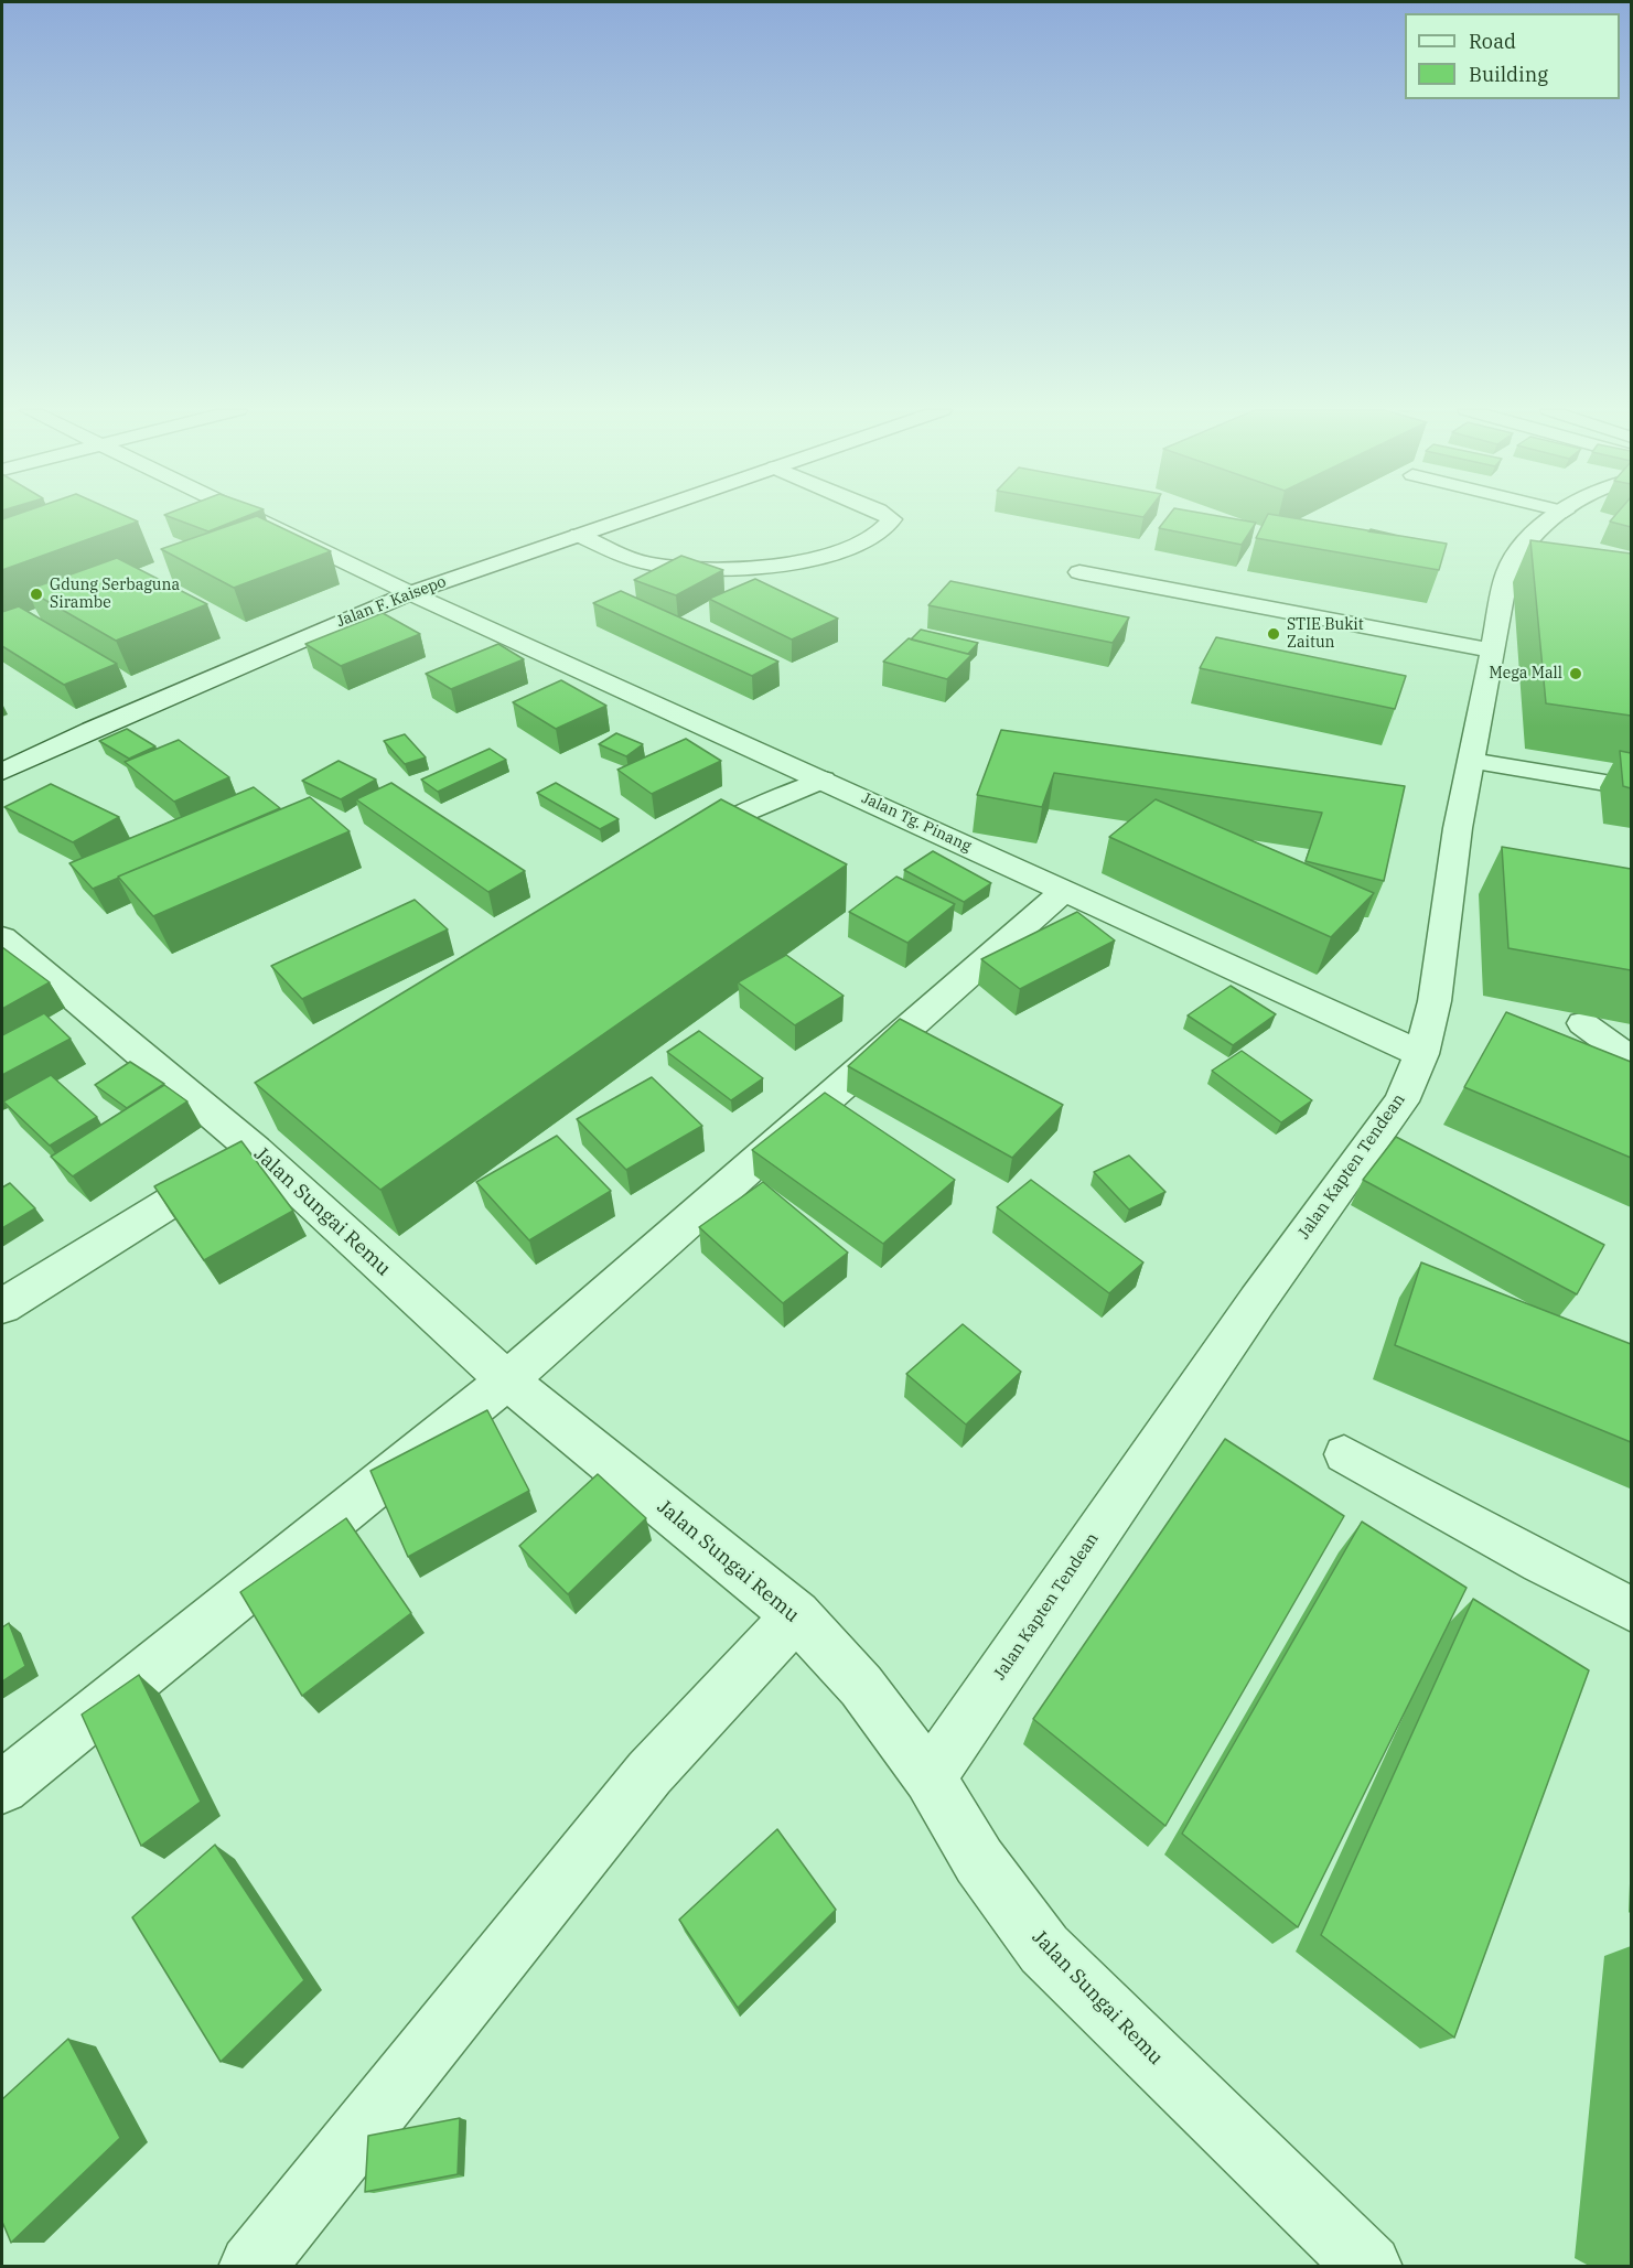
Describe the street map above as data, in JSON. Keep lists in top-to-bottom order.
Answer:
{
  "streets": {
    "street": [
      "Jalan F. Kaisepo",
      "Jalan Tg. Pinang",
      "Jalan Kapten Tendean",
      "Jalan Sungai Remu"
    ]
  },
  "crossings": [
    ["Jalan F. Kaisepo", "Jalan Tg. Pinang"],
    ["Jalan Tg. Pinang", "Jalan Kapten Tendean"],
    ["Jalan Kapten Tendean", "Jalan Sungai Remu"]
  ],
  "places": ["Gdung Serbaguna Sirambe", "STIE Bukit Zaitun", "Mega Mall"],
  "legend": ["Road", "Building"]
}
